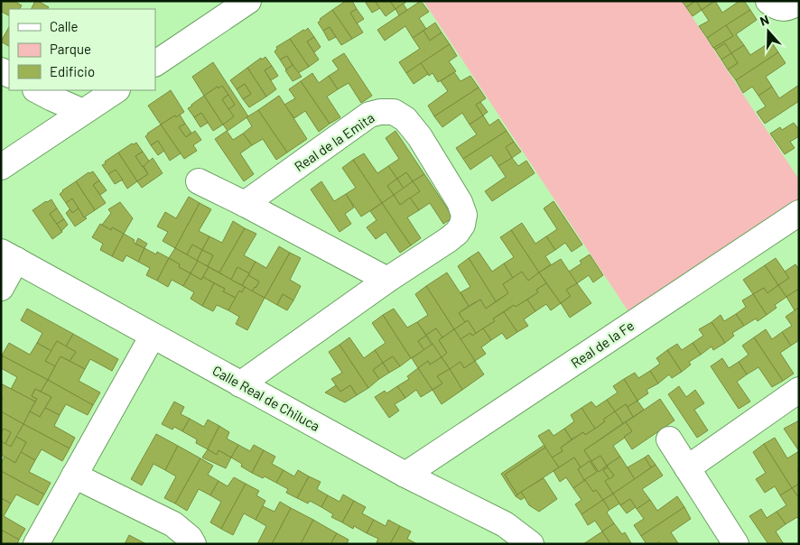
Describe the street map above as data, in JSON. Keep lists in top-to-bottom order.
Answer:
{
  "streets": {
    "street": ["Real de la Emita", "Real de la Fe", "Calle Real de Chiluca"]
  },
  "crossings": [
    ["Real de la Emita", "Calle Real de Chiluca"],
    ["Real de la Fe", "Calle Real de Chiluca"]
  ],
  "legend": ["Calle", "Parque", "Edificio"],
  "north": "top"
}
